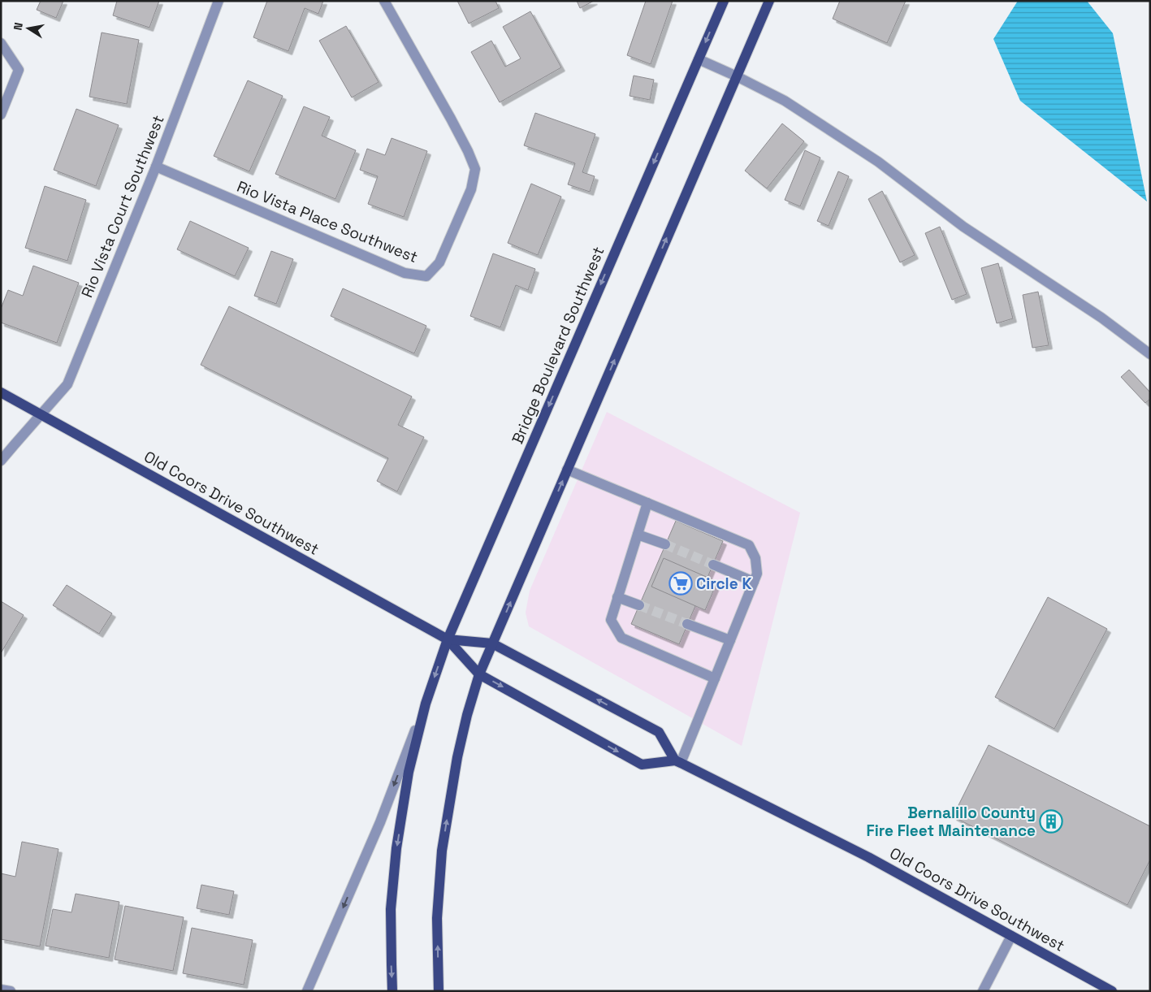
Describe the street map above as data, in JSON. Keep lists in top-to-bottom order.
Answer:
{
  "streets": {
    "main road": ["Bridge Boulevard Southwest", "Old Coors Drive Southwest"],
    "street": ["Rio Vista Court Southwest", "Rio Vista Place Southwest"]
  },
  "crossings": [
    ["Rio Vista Court Southwest", "Rio Vista Place Southwest"],
    ["Rio Vista Court Southwest", "Old Coors Drive Southwest"],
    ["Bridge Boulevard Southwest", "Old Coors Drive Southwest"]
  ],
  "places": {
    "supermarket": ["Circle K"],
    "building": ["Bernalillo County Fire Fleet Maintenance"]
  },
  "north": "left"
}
